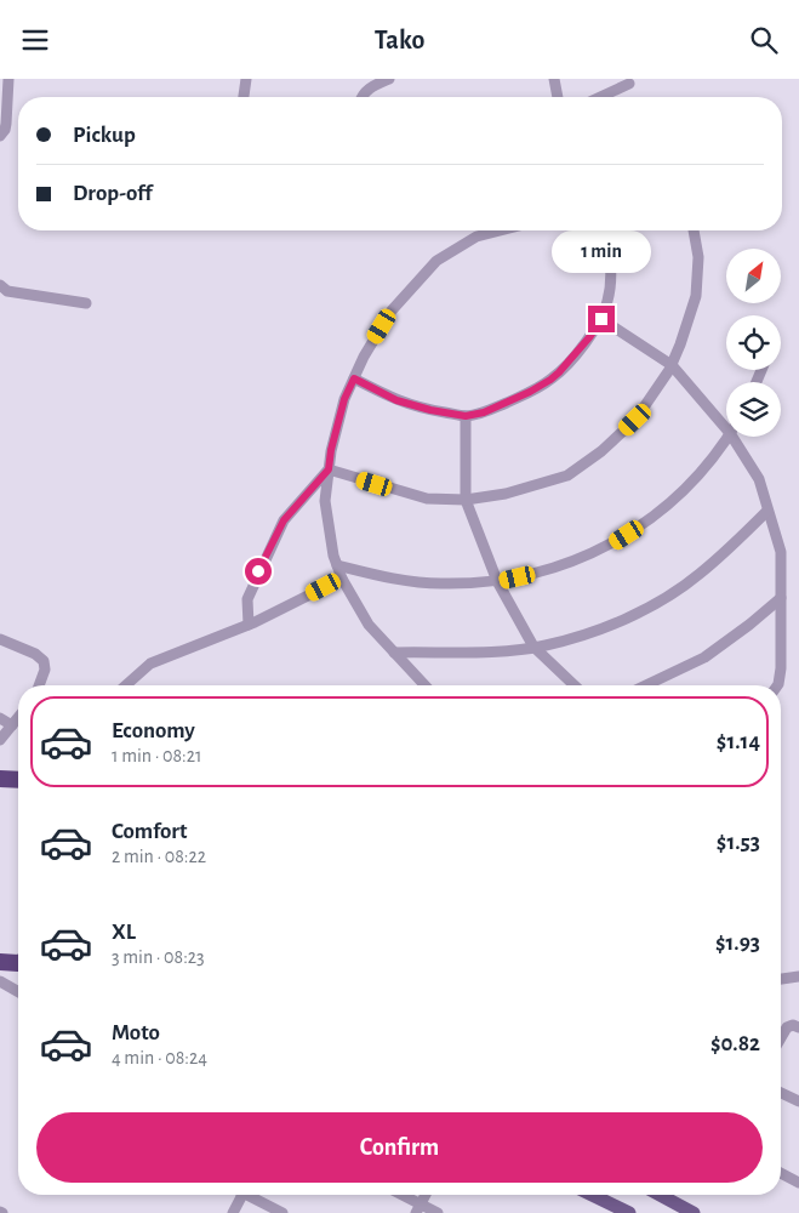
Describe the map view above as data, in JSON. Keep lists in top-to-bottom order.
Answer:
{
  "north": "top right",
  "page": {
    "header": "Tako",
    "banner": ["Pickup", "Drop-off"],
    "bubble": "1 min",
    "list": [
      {
        "name": "Economy",
        "note": "1 min · 08:21",
        "value": "$1.14"
      },
      {
        "name": "Comfort",
        "note": "2 min · 08:22",
        "value": "$1.53"
      },
      {
        "name": "XL",
        "note": "3 min · 08:23",
        "value": "$1.93"
      },
      {
        "name": "Moto",
        "note": "4 min · 08:24",
        "value": "$0.82"
      }
    ],
    "buttons": "Confirm"
  }
}
